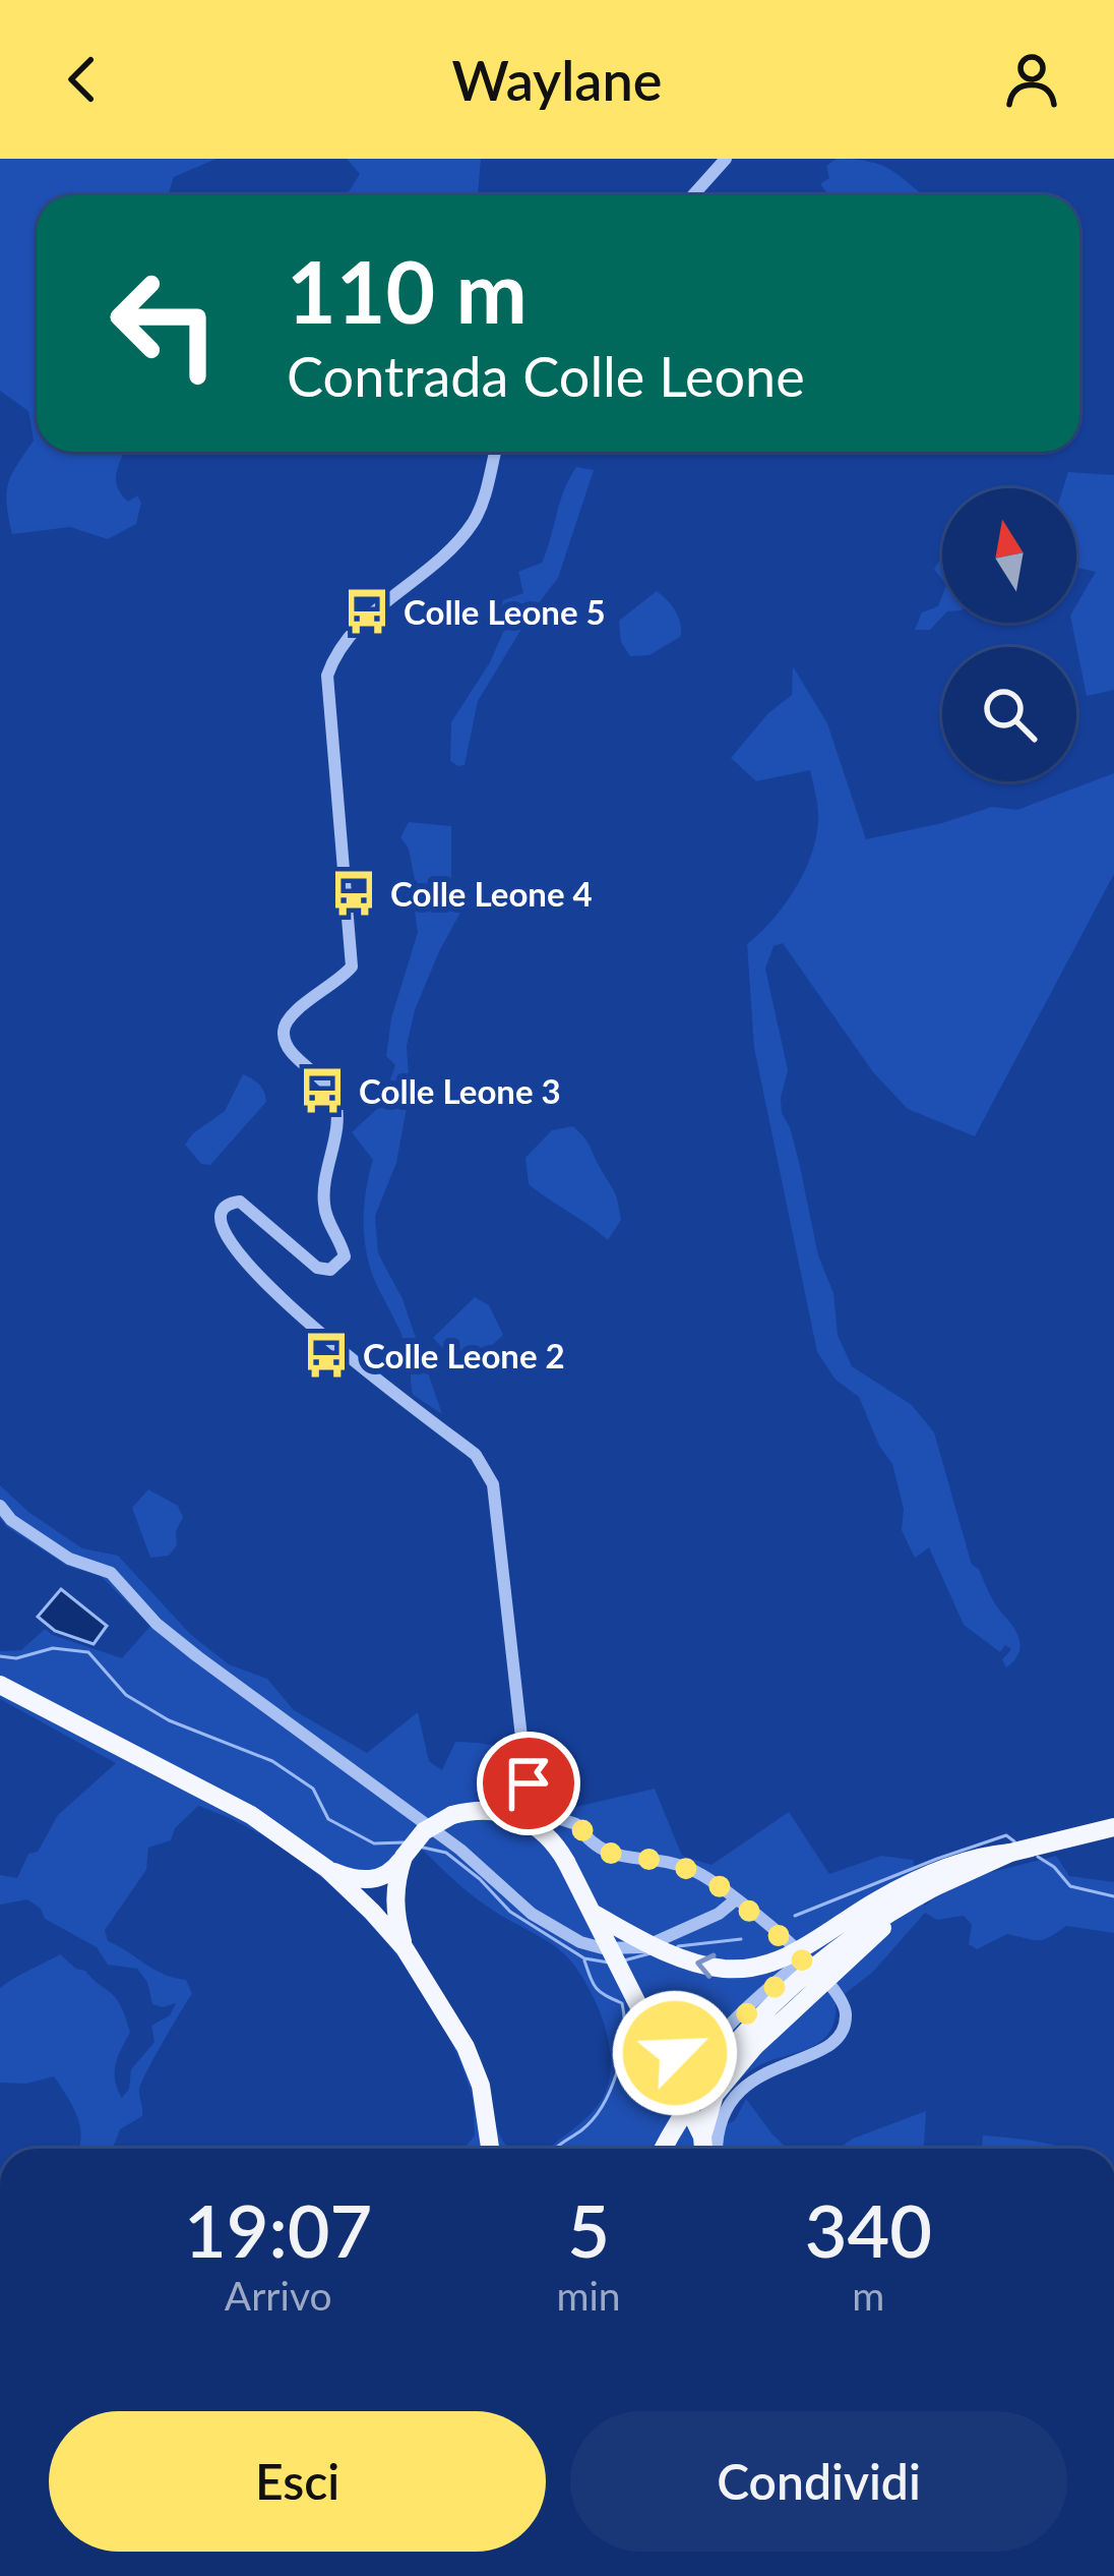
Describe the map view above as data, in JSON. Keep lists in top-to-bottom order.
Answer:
{
  "places": {
    "bus stop": [
      "Colle Leone 5",
      "Colle Leone 4",
      "Colle Leone 3",
      "Colle Leone 2"
    ]
  },
  "north": "top",
  "page": {
    "header": "Waylane",
    "turn": ["110 m", "Contrada Colle Leone"],
    "eta": [
      "19:07",
      "Arrivo",
      "5",
      "min",
      "340",
      "m"
    ],
    "buttons": ["Esci", "Condividi"]
  }
}
